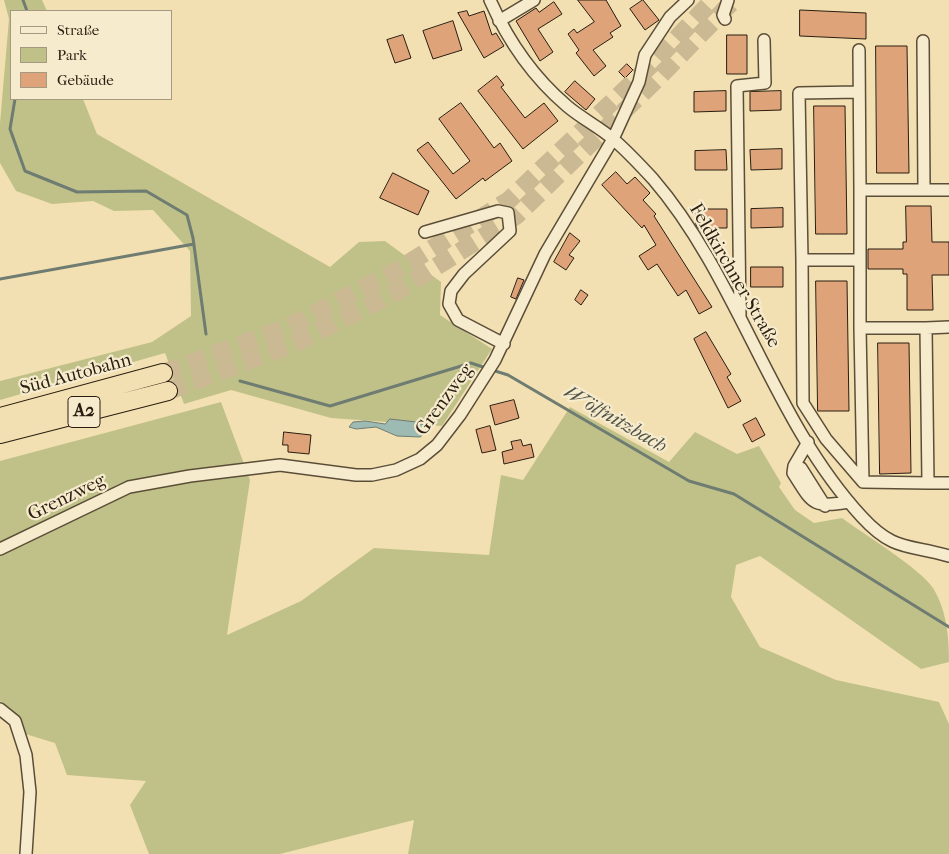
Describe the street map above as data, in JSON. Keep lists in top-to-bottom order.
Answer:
{
  "streets": {
    "highway": ["Süd Autobahn", "A2"],
    "street": ["Feldkirchner Straße", "Grenzweg"]
  },
  "crossings": [
    ["Feldkirchner Straße", "Grenzweg"]
  ],
  "water": ["Wölfnitzbach"],
  "legend": ["Straße", "Park", "Gebäude"]
}
